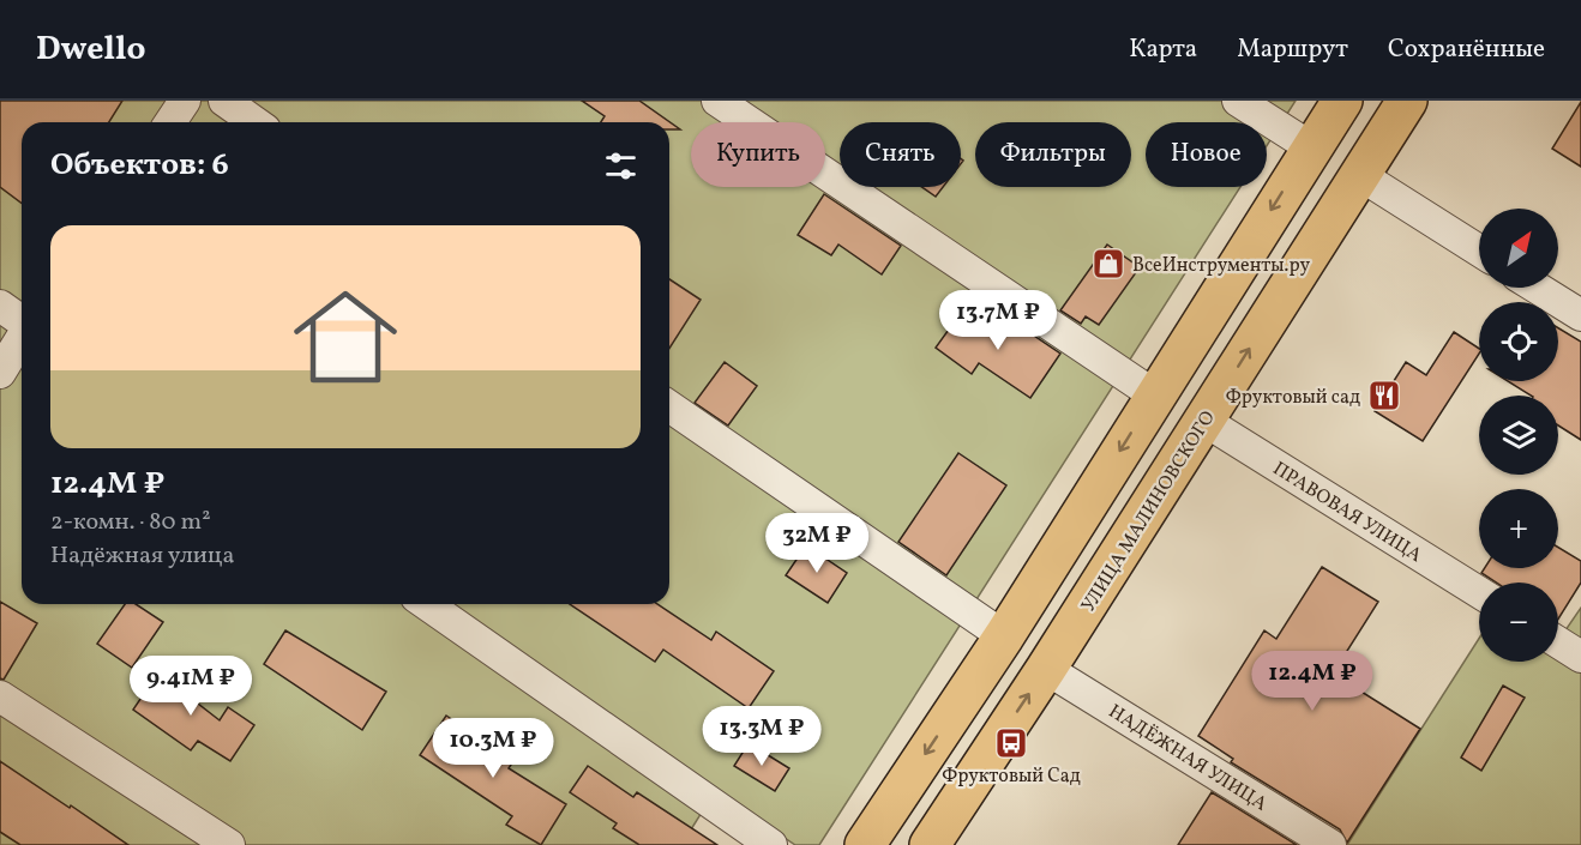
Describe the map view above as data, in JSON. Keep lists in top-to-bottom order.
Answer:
{
  "streets": {
    "highway": ["УЛИЦА МАЛИНОВСКОГО"],
    "street": ["ПРАВОВАЯ УЛИЦА", "НАДЁЖНАЯ УЛИЦА"]
  },
  "crossings": [
    ["УЛИЦА МАЛИНОВСКОГО", "ПРАВОВАЯ УЛИЦА"],
    ["УЛИЦА МАЛИНОВСКОГО", "НАДЁЖНАЯ УЛИЦА"]
  ],
  "places": {
    "shop": ["ВсеИнструменты.ру"],
    "restaurant": ["Фруктовый сад"],
    "bus stop": ["Фруктовый Сад"]
  },
  "north": "top right",
  "page": {
    "header": "Dwello",
    "nav": ["Карта", "Маршрут", "Сохранённые"],
    "chip": [
      "Купить",
      "Снять",
      "Фильтры",
      "Новое"
    ],
    "heading": "Объектов: 6",
    "map_buttons": ["+", "−"],
    "list": [
      {
        "name": "12.4M ₽",
        "note": "2-комн. · 80 m² · Надёжная улица"
      }
    ],
    "price": [
      "13.7M ₽",
      "32M ₽",
      "12.4M ₽",
      "9.41M ₽",
      "13.3M ₽",
      "10.3M ₽"
    ]
  }
}
